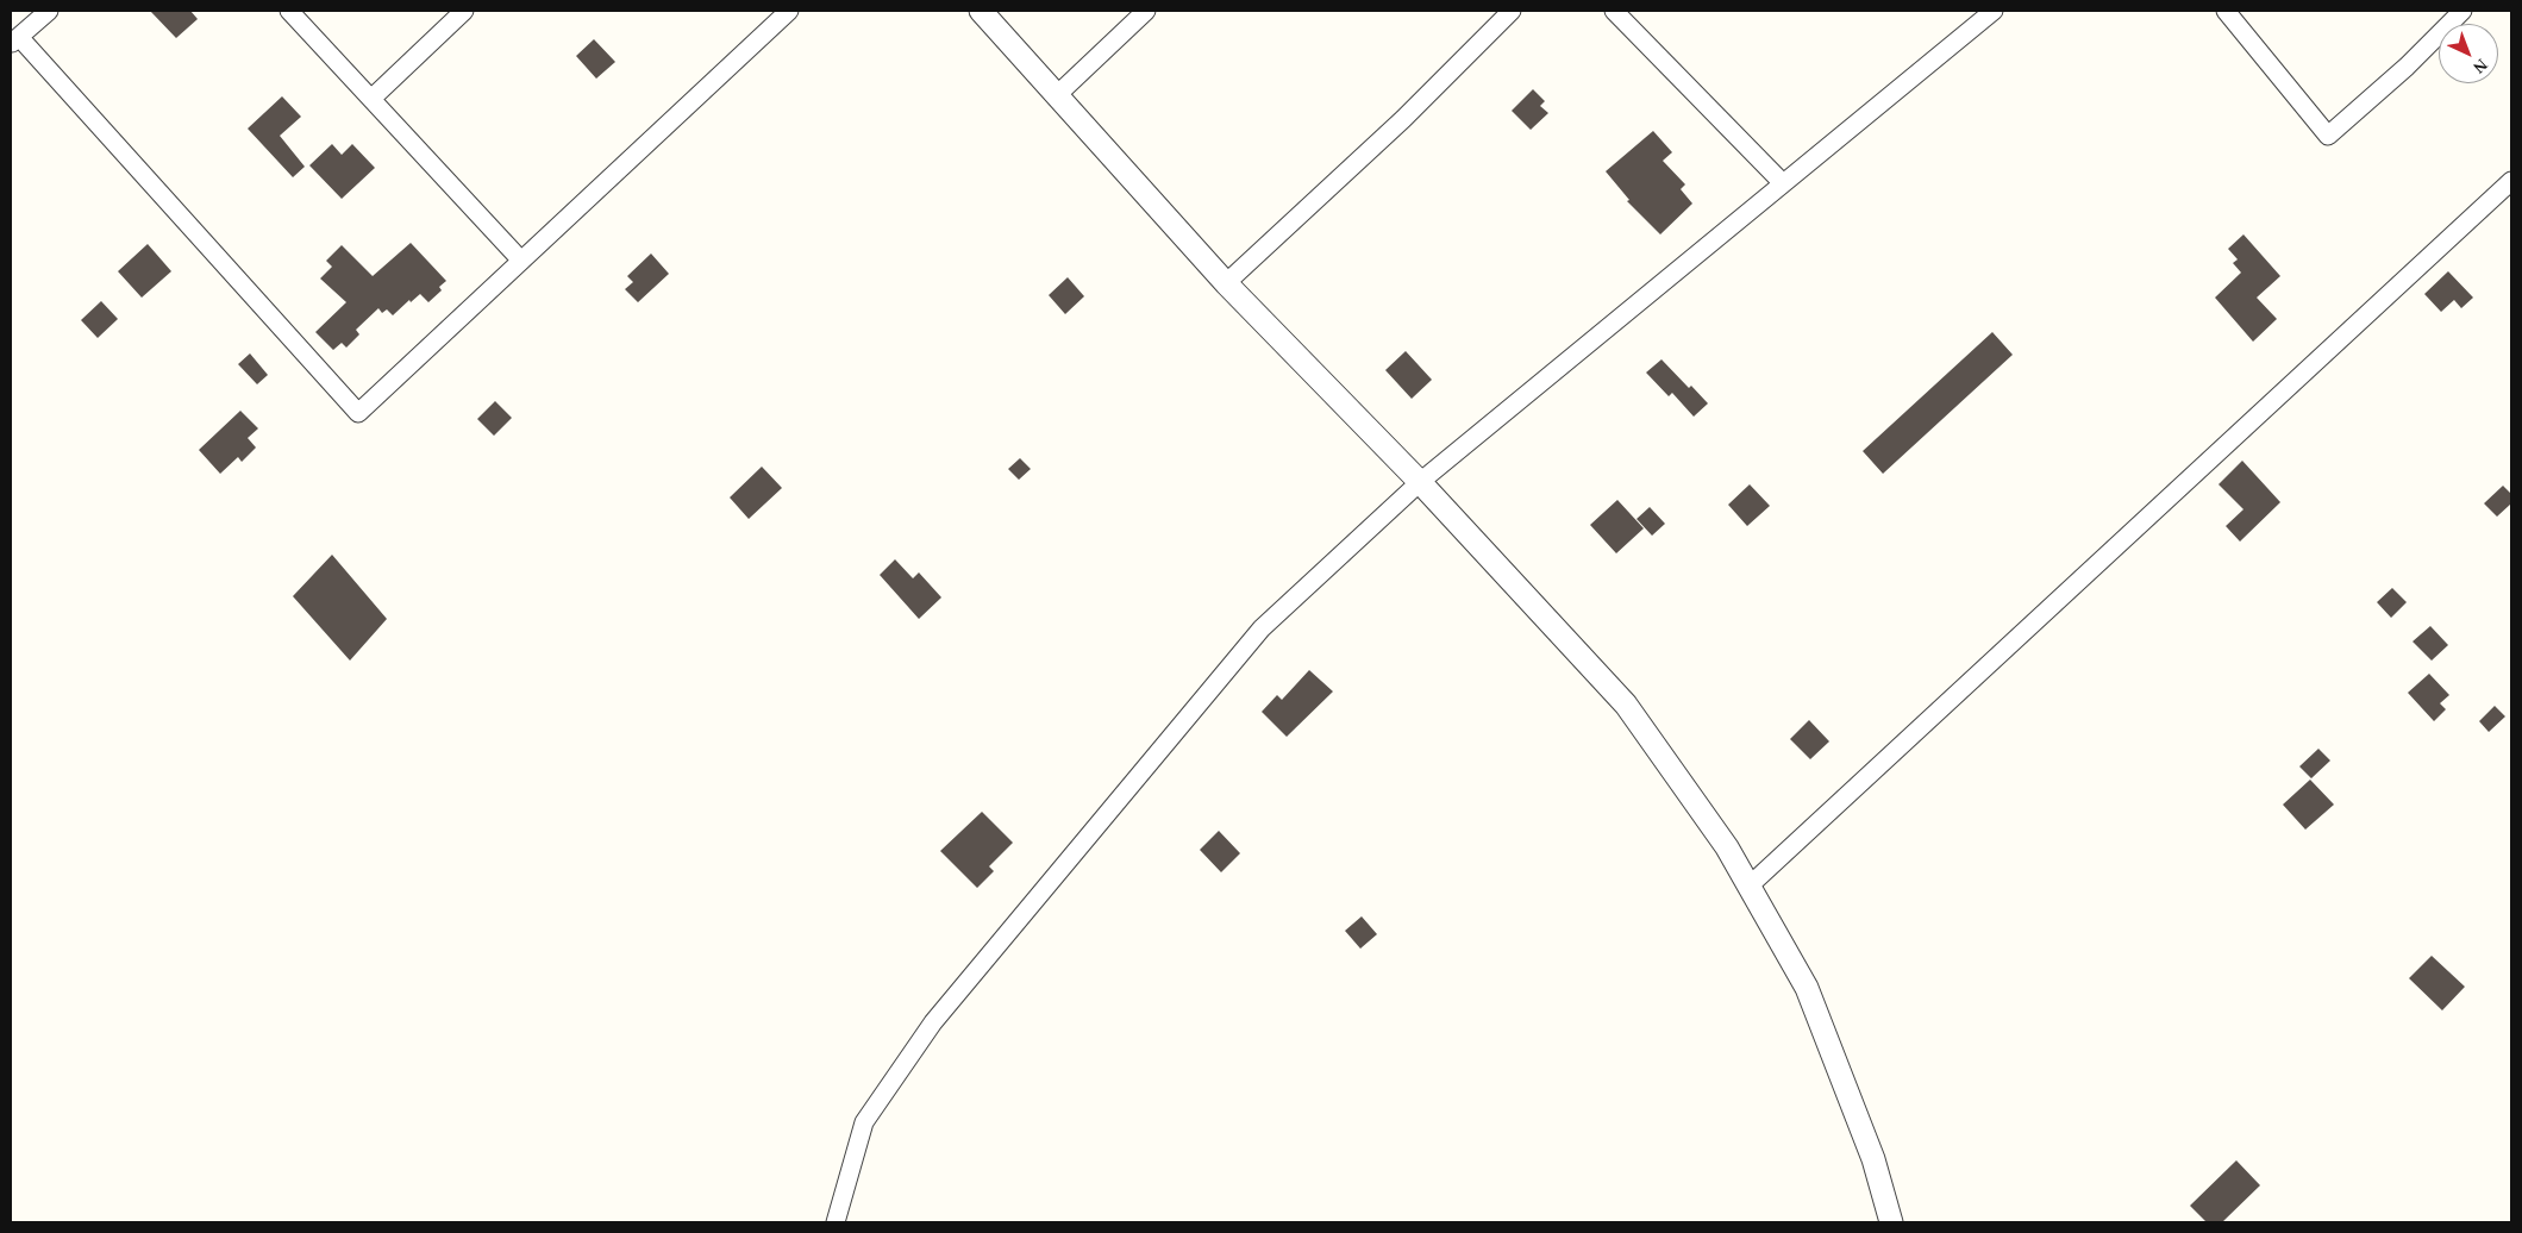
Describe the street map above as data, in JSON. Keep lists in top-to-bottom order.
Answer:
{
  "north": "bottom right"
}
